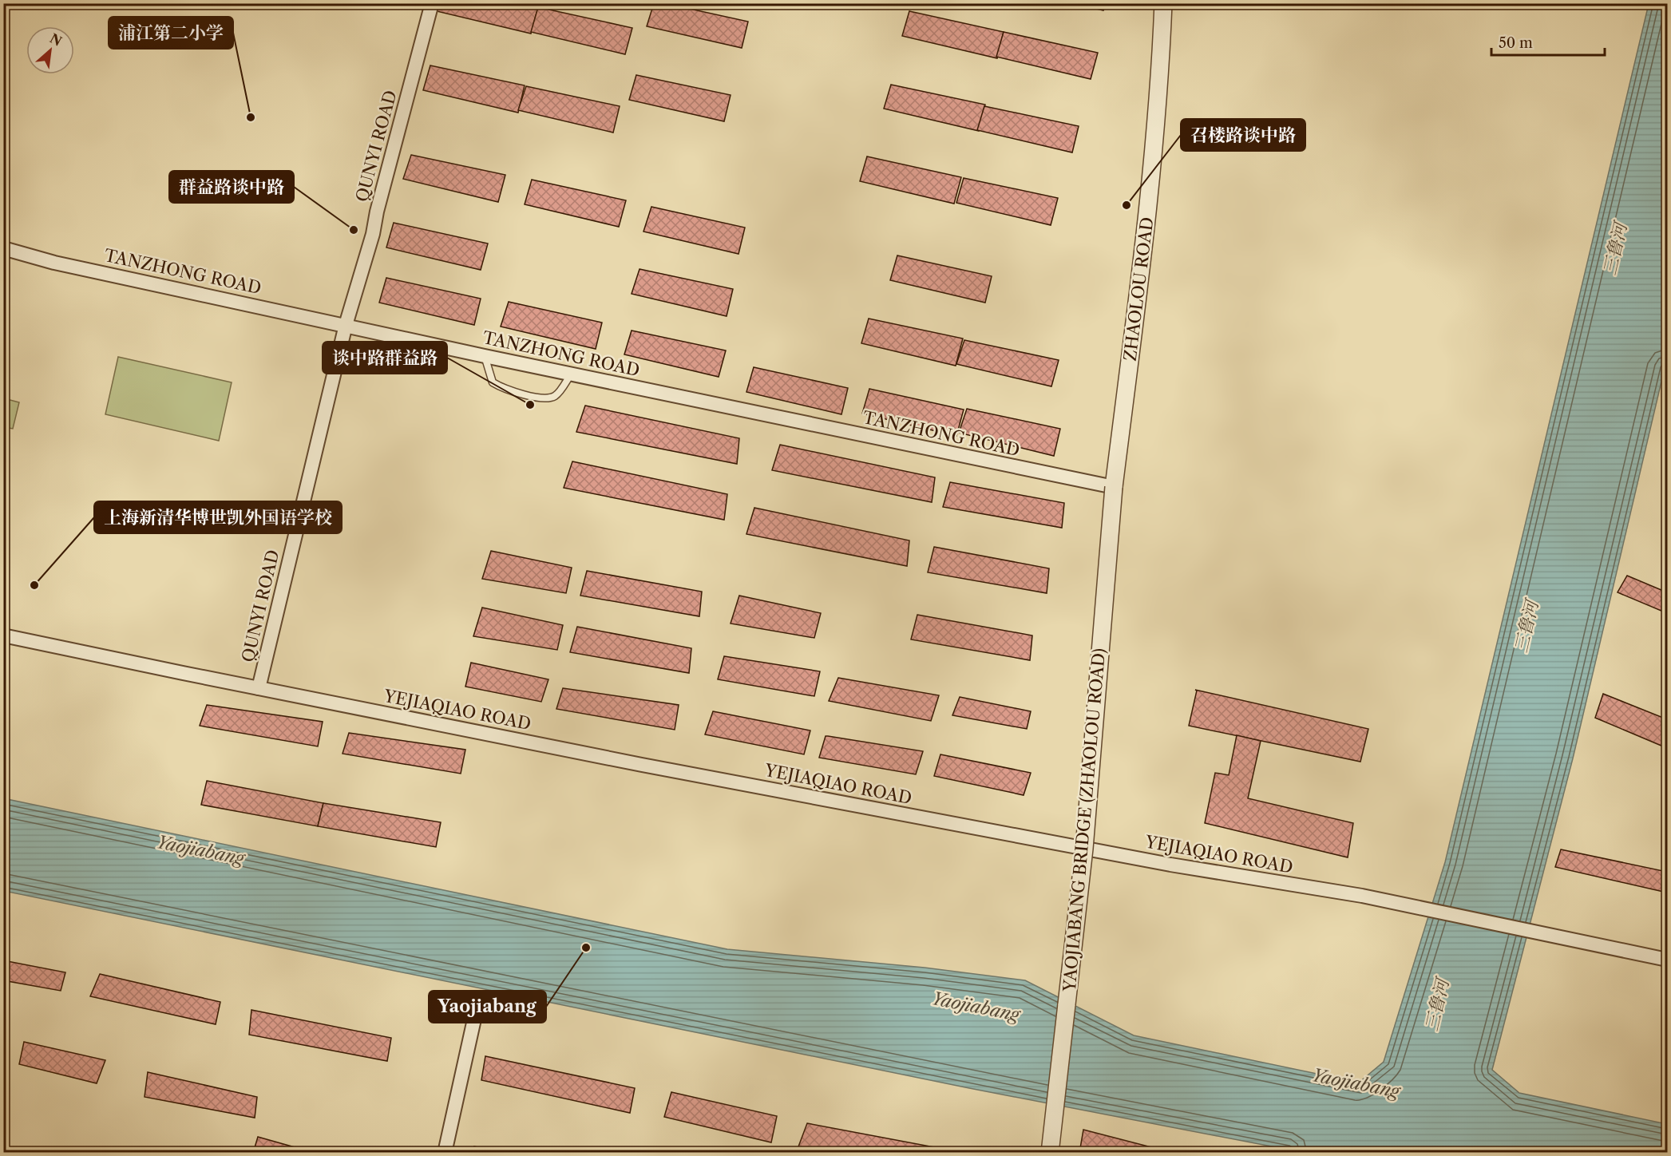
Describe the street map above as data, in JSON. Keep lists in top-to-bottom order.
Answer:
{
  "streets": {
    "street": [
      "QUNYI ROAD",
      "TANZHONG ROAD",
      "ZHAOLOU ROAD",
      "YEJIAQIAO ROAD",
      "YAOJIABANG BRIDGE (ZHAOLOU ROAD)"
    ]
  },
  "crossings": [
    ["QUNYI ROAD", "TANZHONG ROAD"],
    ["QUNYI ROAD", "YEJIAQIAO ROAD"],
    ["TANZHONG ROAD", "ZHAOLOU ROAD"],
    ["TANZHONG ROAD", "YAOJIABANG BRIDGE (ZHAOLOU ROAD)"],
    ["ZHAOLOU ROAD", "YAOJIABANG BRIDGE (ZHAOLOU ROAD)"]
  ],
  "water": ["三鲁河", "Yaojiabang"],
  "places": [
    "浦江第二小学",
    "召楼路谈中路",
    "群益路谈中路",
    "谈中路群益路",
    "上海新清华博世凯外国语学校",
    "Yaojiabang"
  ],
  "scale_bar": "50 m",
  "north": "top right"
}
